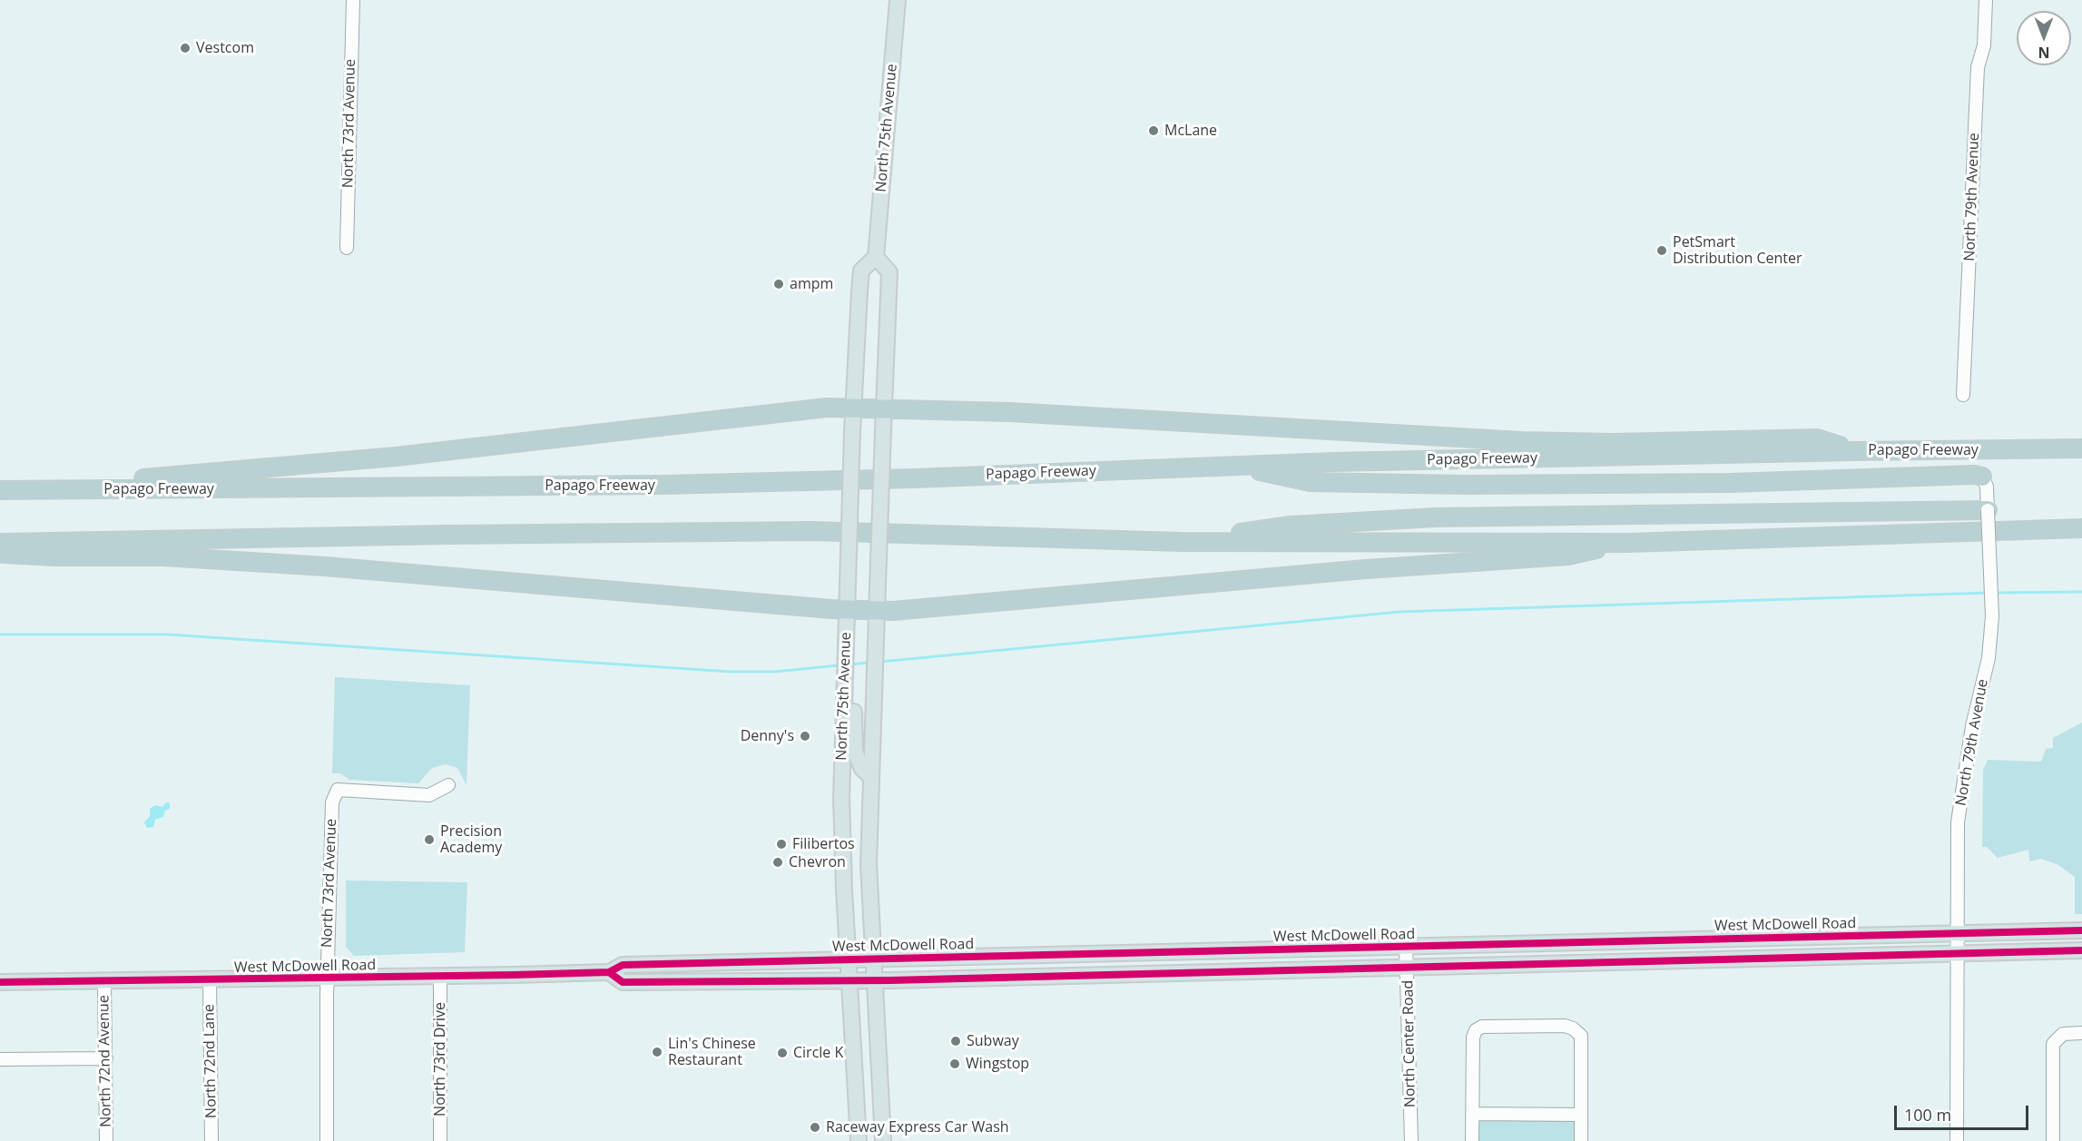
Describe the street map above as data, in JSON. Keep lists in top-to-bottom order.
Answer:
{
  "streets": {
    "highway": ["Papago Freeway"],
    "main road": ["North 75th Avenue", "West McDowell Road"],
    "street": [
      "North 73rd Avenue",
      "North 79th Avenue",
      "North Center Road",
      "North 73rd Drive",
      "North 72nd Avenue",
      "North 72nd Lane"
    ]
  },
  "crossings": [
    ["North 73rd Avenue", "West McDowell Road"],
    ["North 75th Avenue", "West McDowell Road"],
    ["North 79th Avenue", "West McDowell Road"],
    ["West McDowell Road", "North Center Road"],
    ["West McDowell Road", "North 73rd Drive"],
    ["West McDowell Road", "North 72nd Avenue"],
    ["West McDowell Road", "North 72nd Lane"]
  ],
  "places": [
    "Vestcom",
    "McLane",
    "PetSmart Distribution Center",
    "ampm",
    "Denny's",
    "Precision Academy",
    "Filibertos",
    "Chevron",
    "Subway",
    "Lin's Chinese Restaurant",
    "Circle K",
    "Wingstop",
    "Raceway Express Car Wash"
  ],
  "scale_bar": "100 m",
  "north": "bottom"
}
